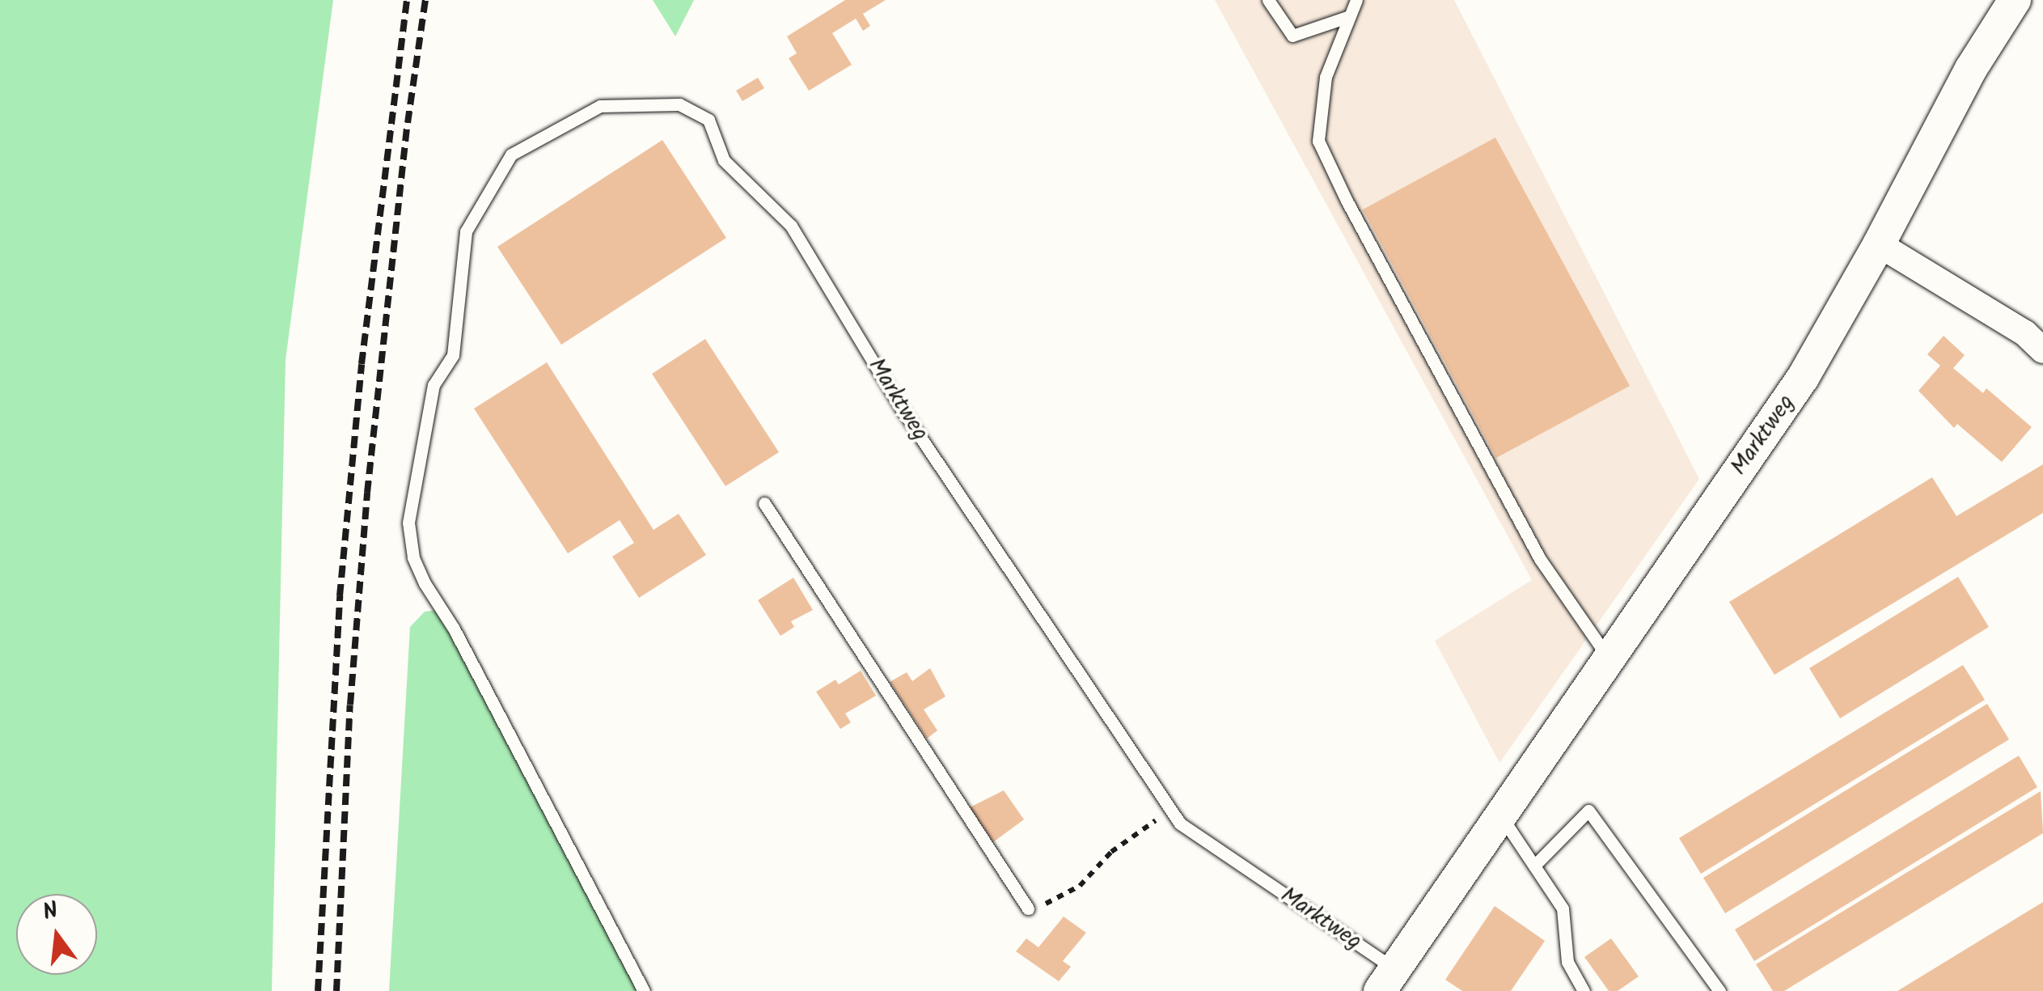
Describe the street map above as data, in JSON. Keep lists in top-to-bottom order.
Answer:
{
  "streets": {
    "street": ["Marktweg"]
  },
  "north": "top"
}
